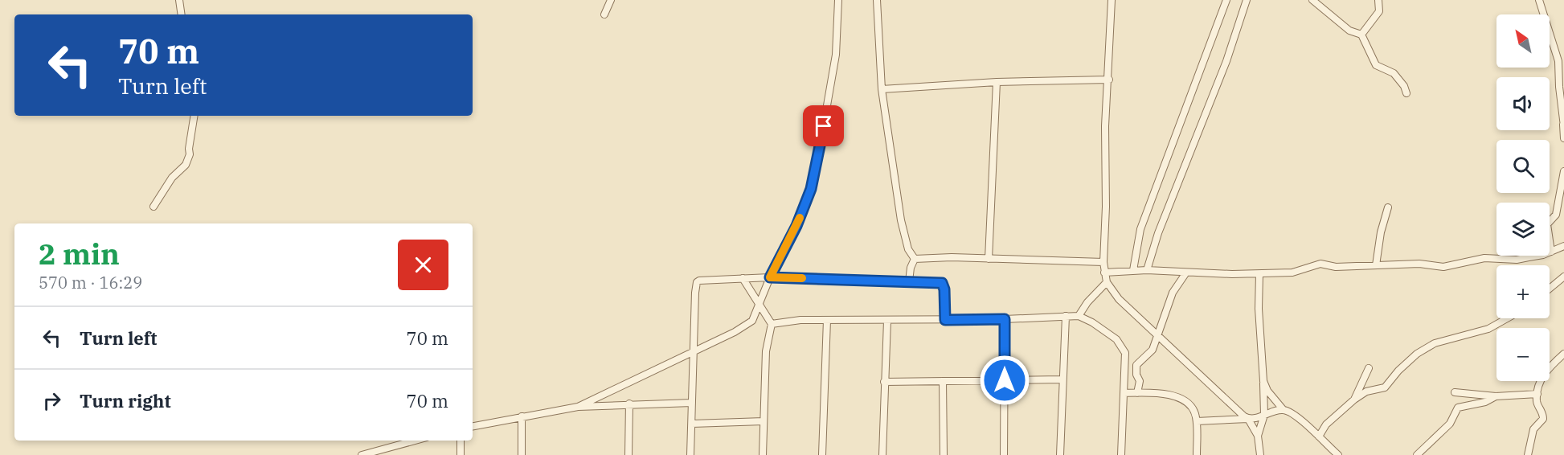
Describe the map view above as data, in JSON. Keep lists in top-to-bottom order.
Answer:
{
  "north": "top left",
  "page": {
    "map_buttons": ["+", "−"],
    "turn": ["70 m", "Turn left"],
    "heading": ["2 min", "570 m · 16:29"],
    "list": [
      {
        "name": "Turn left",
        "value": "70 m"
      },
      {
        "name": "Turn right",
        "value": "70 m"
      }
    ]
  }
}
